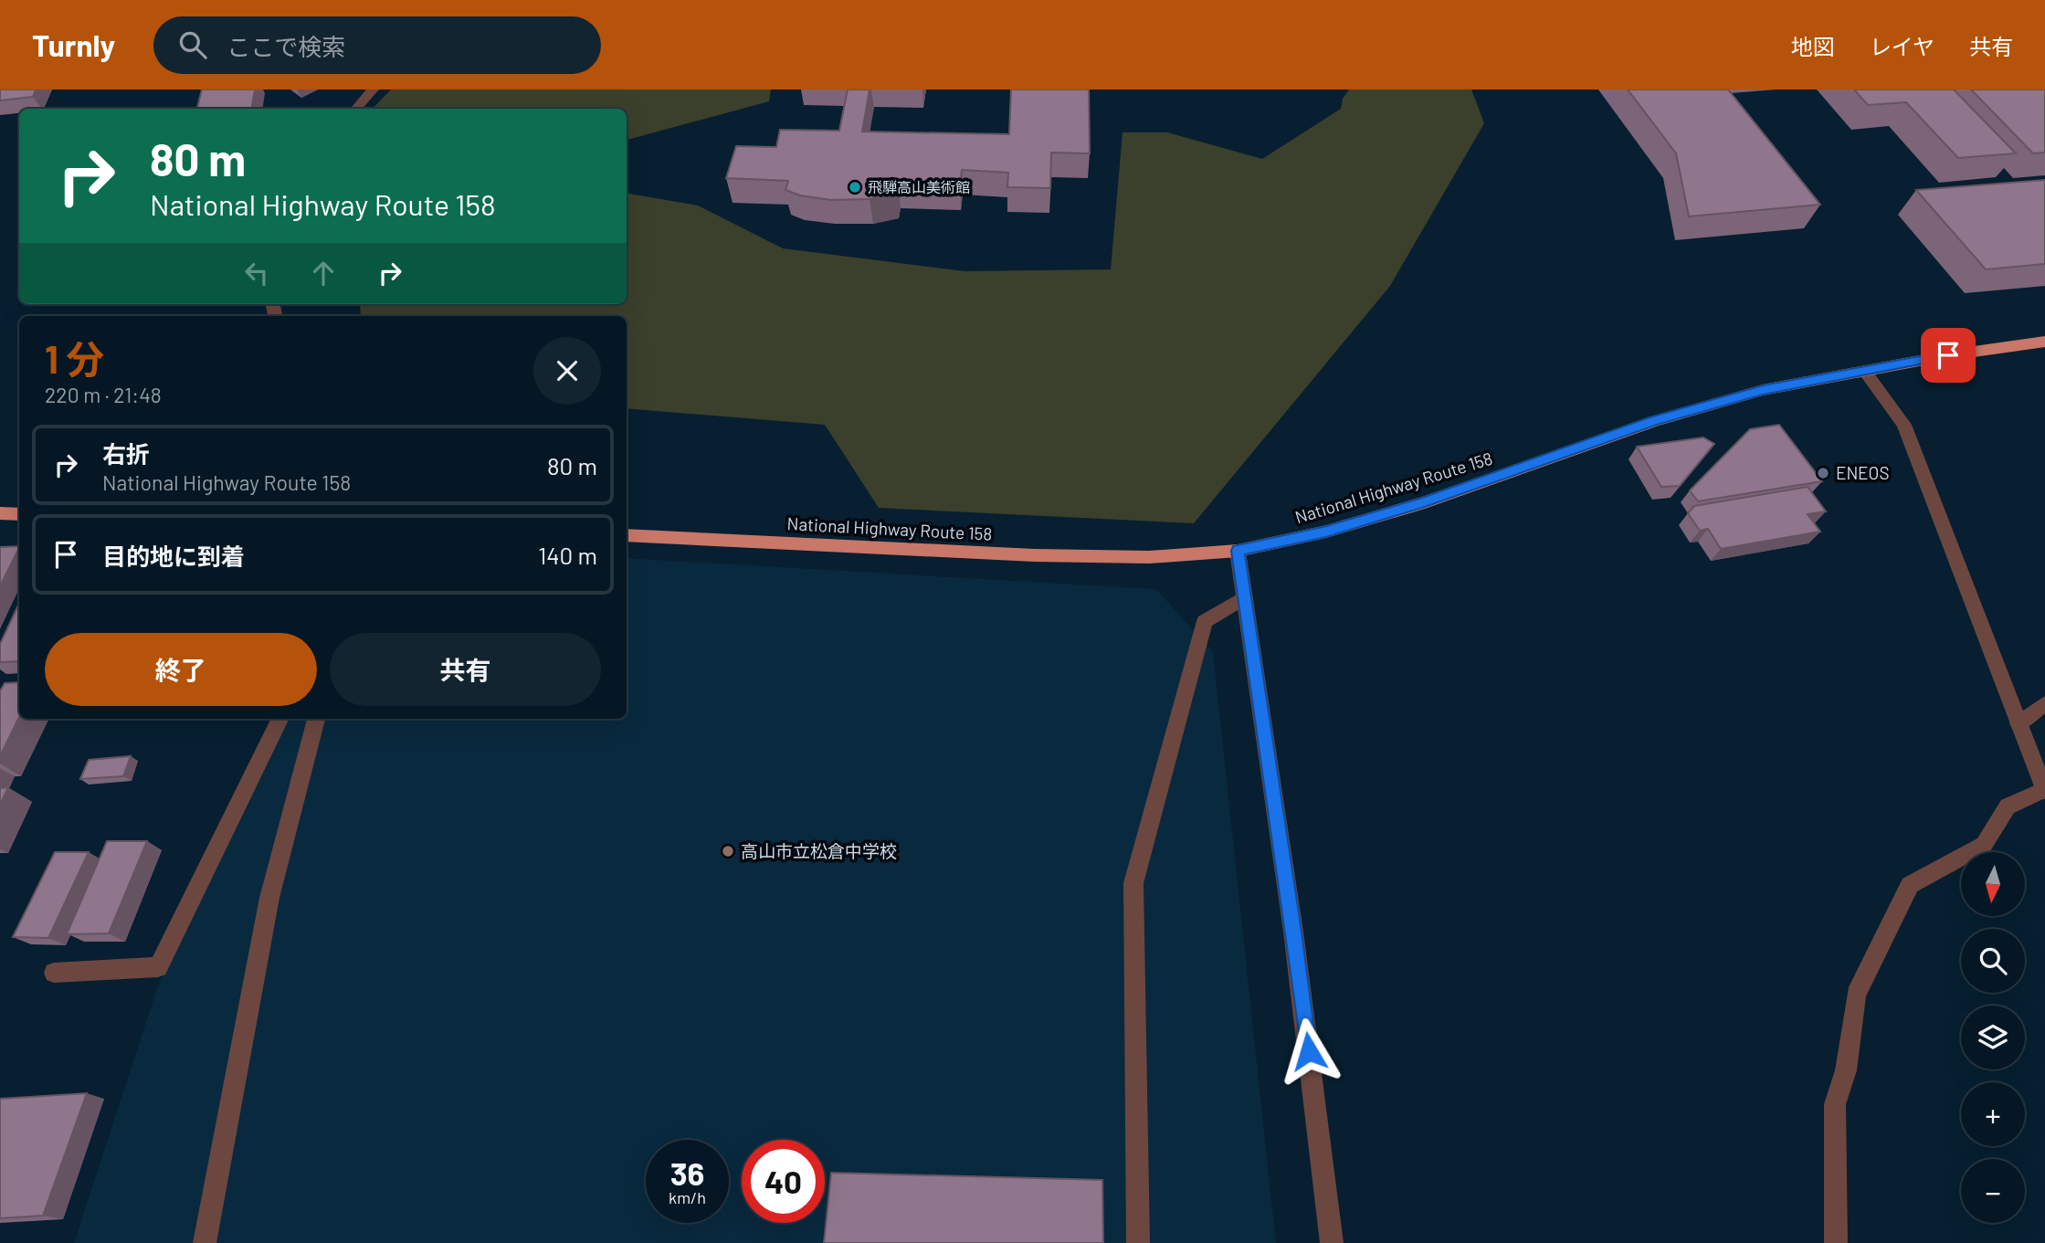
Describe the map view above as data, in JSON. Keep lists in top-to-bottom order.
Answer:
{
  "streets": {
    "highway": ["National Highway Route 158"]
  },
  "places": ["飛騨高山美術館", "ENEOS", "高山市立松倉中学校"],
  "north": "bottom",
  "page": {
    "header": "Turnly",
    "search": "ここで検索",
    "nav": ["地図", "レイヤ", "共有"],
    "turn": ["80 m", "National Highway Route 158"],
    "heading": ["1 分", "220 m · 21:48"],
    "list": [
      {
        "name": "右折",
        "note": "National Highway Route 158",
        "value": "80 m"
      },
      {
        "name": "目的地に到着",
        "value": "140 m"
      }
    ],
    "buttons": ["終了", "共有"],
    "map_buttons": ["+", "−"],
    "speed": "36 km/h",
    "limit": "40"
  }
}
